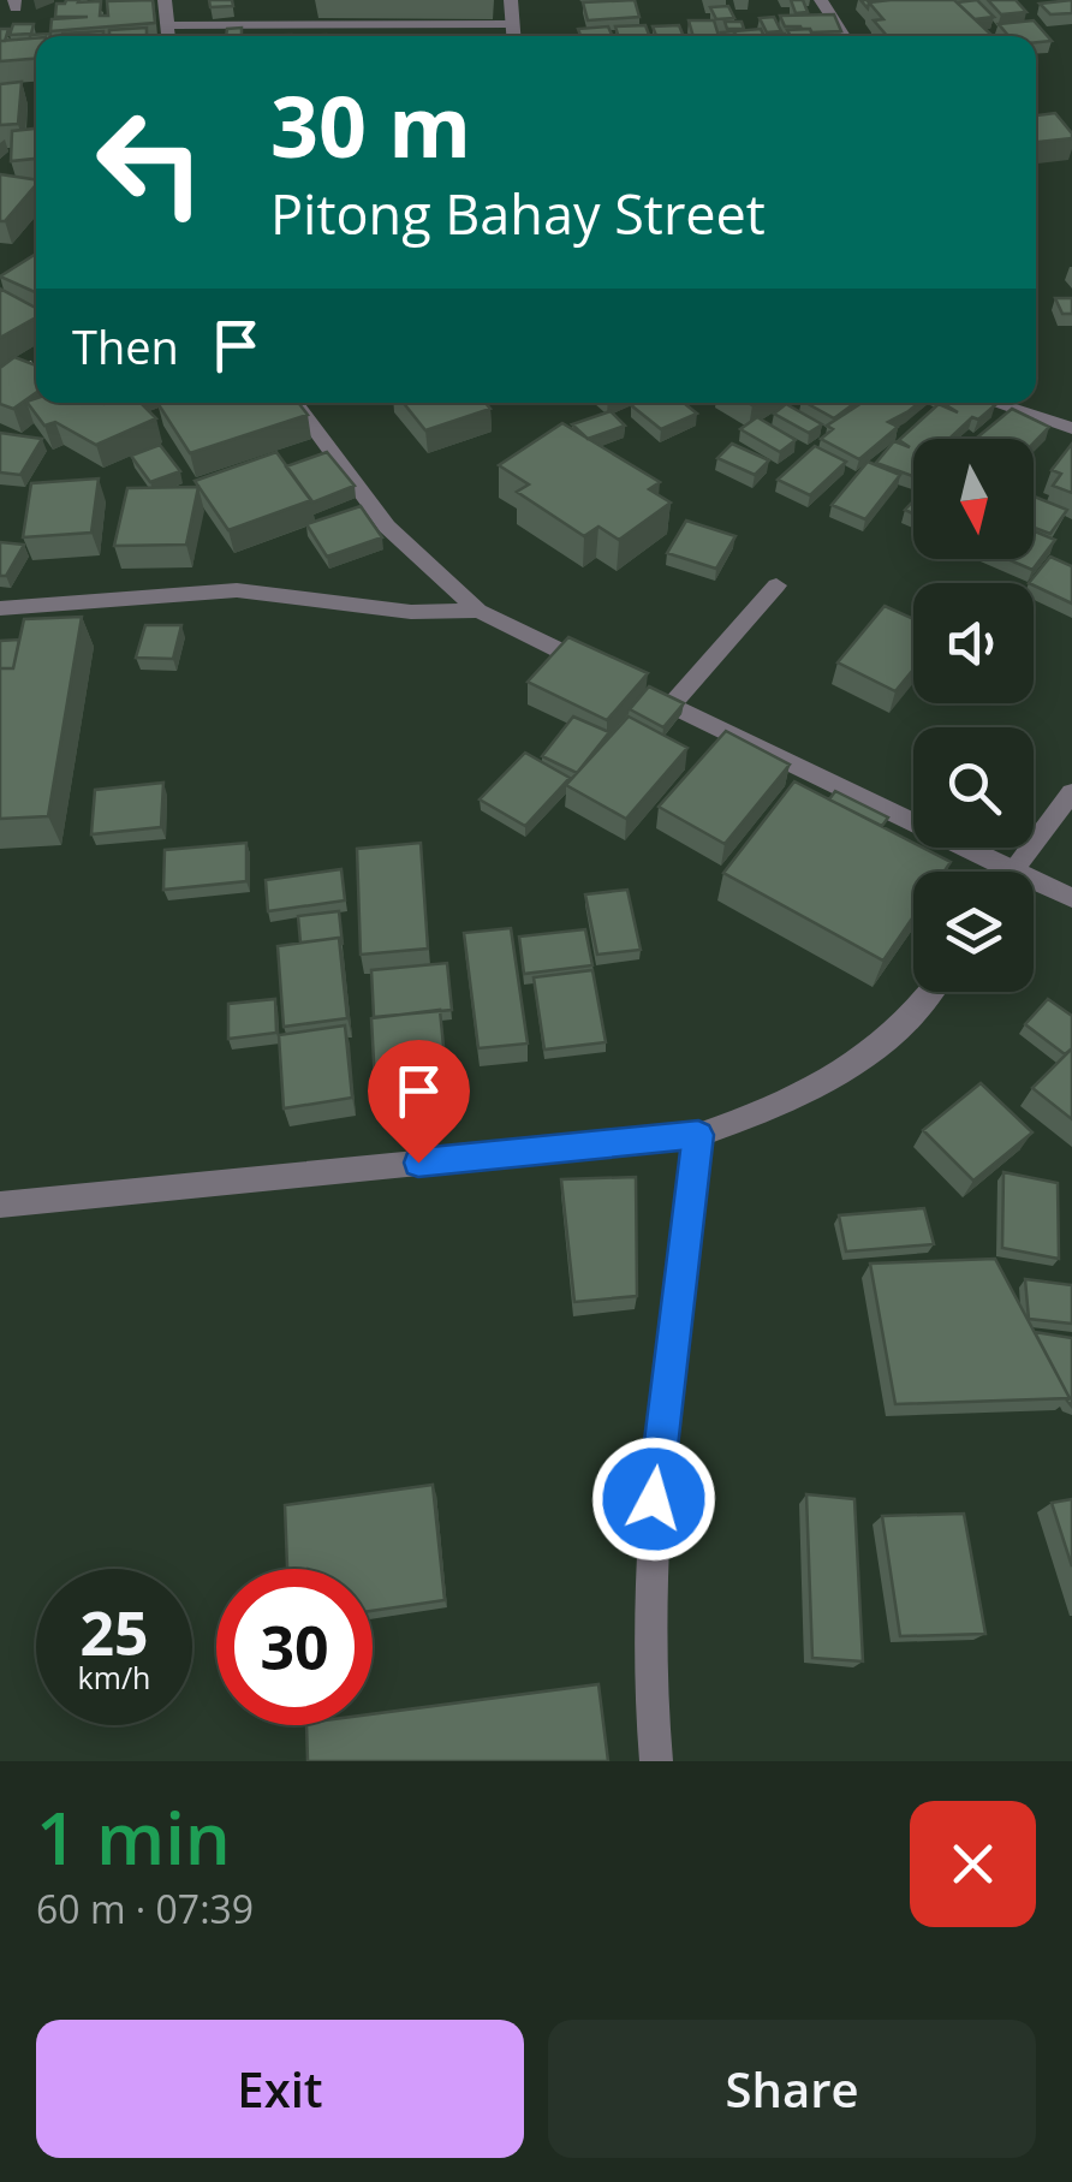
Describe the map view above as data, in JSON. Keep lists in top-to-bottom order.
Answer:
{
  "north": "bottom",
  "page": {
    "turn": ["30 m", "Pitong Bahay Street"],
    "then": "Then",
    "speed": "25 km/h",
    "limit": "30",
    "heading": ["1 min", "60 m · 07:39"],
    "buttons": ["Exit", "Share"]
  }
}
